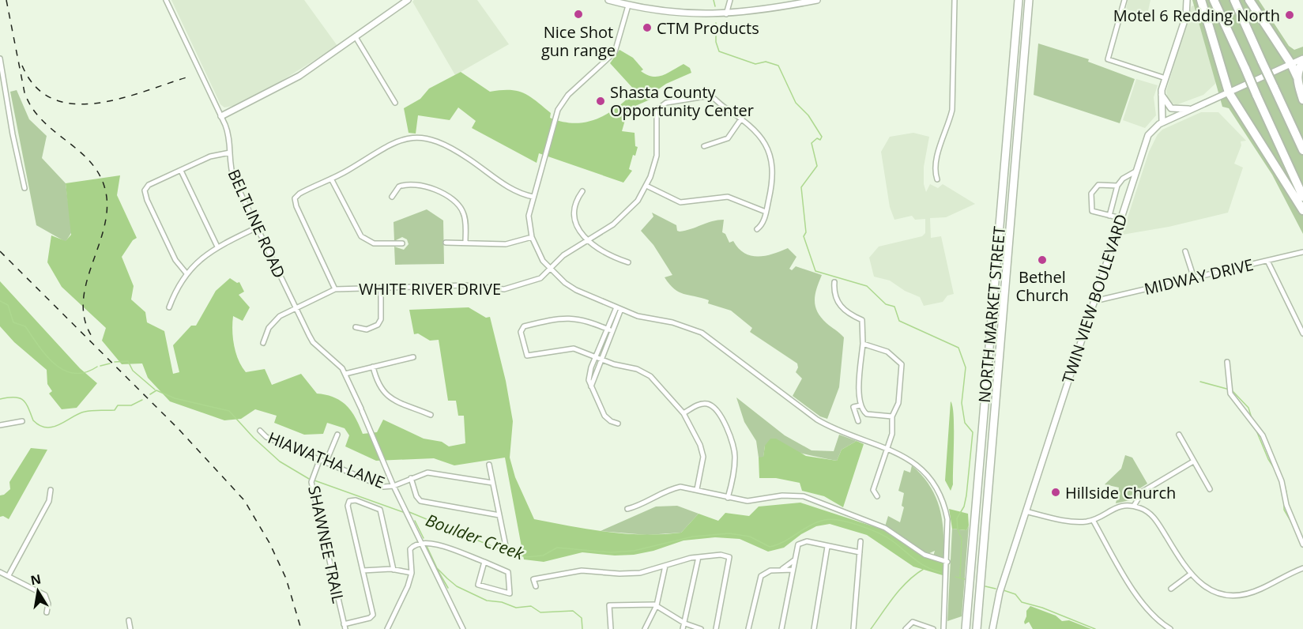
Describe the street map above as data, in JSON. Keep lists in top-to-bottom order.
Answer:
{
  "streets": {
    "main road": ["NORTH MARKET STREET"],
    "street": [
      "BELTLINE ROAD",
      "MIDWAY DRIVE",
      "WHITE RIVER DRIVE",
      "TWIN VIEW BOULEVARD",
      "HIAWATHA LANE",
      "SHAWNEE TRAIL"
    ]
  },
  "crossings": [
    ["BELTLINE ROAD", "WHITE RIVER DRIVE"],
    ["BELTLINE ROAD", "HIAWATHA LANE"],
    ["MIDWAY DRIVE", "TWIN VIEW BOULEVARD"],
    ["HIAWATHA LANE", "SHAWNEE TRAIL"]
  ],
  "water": ["Boulder Creek"],
  "places": [
    "Nice Shot gun range",
    "Motel 6 Redding North",
    "CTM Products",
    "Shasta County Opportunity Center",
    "Bethel Church",
    "Hillside Church"
  ],
  "north": "top"
}
